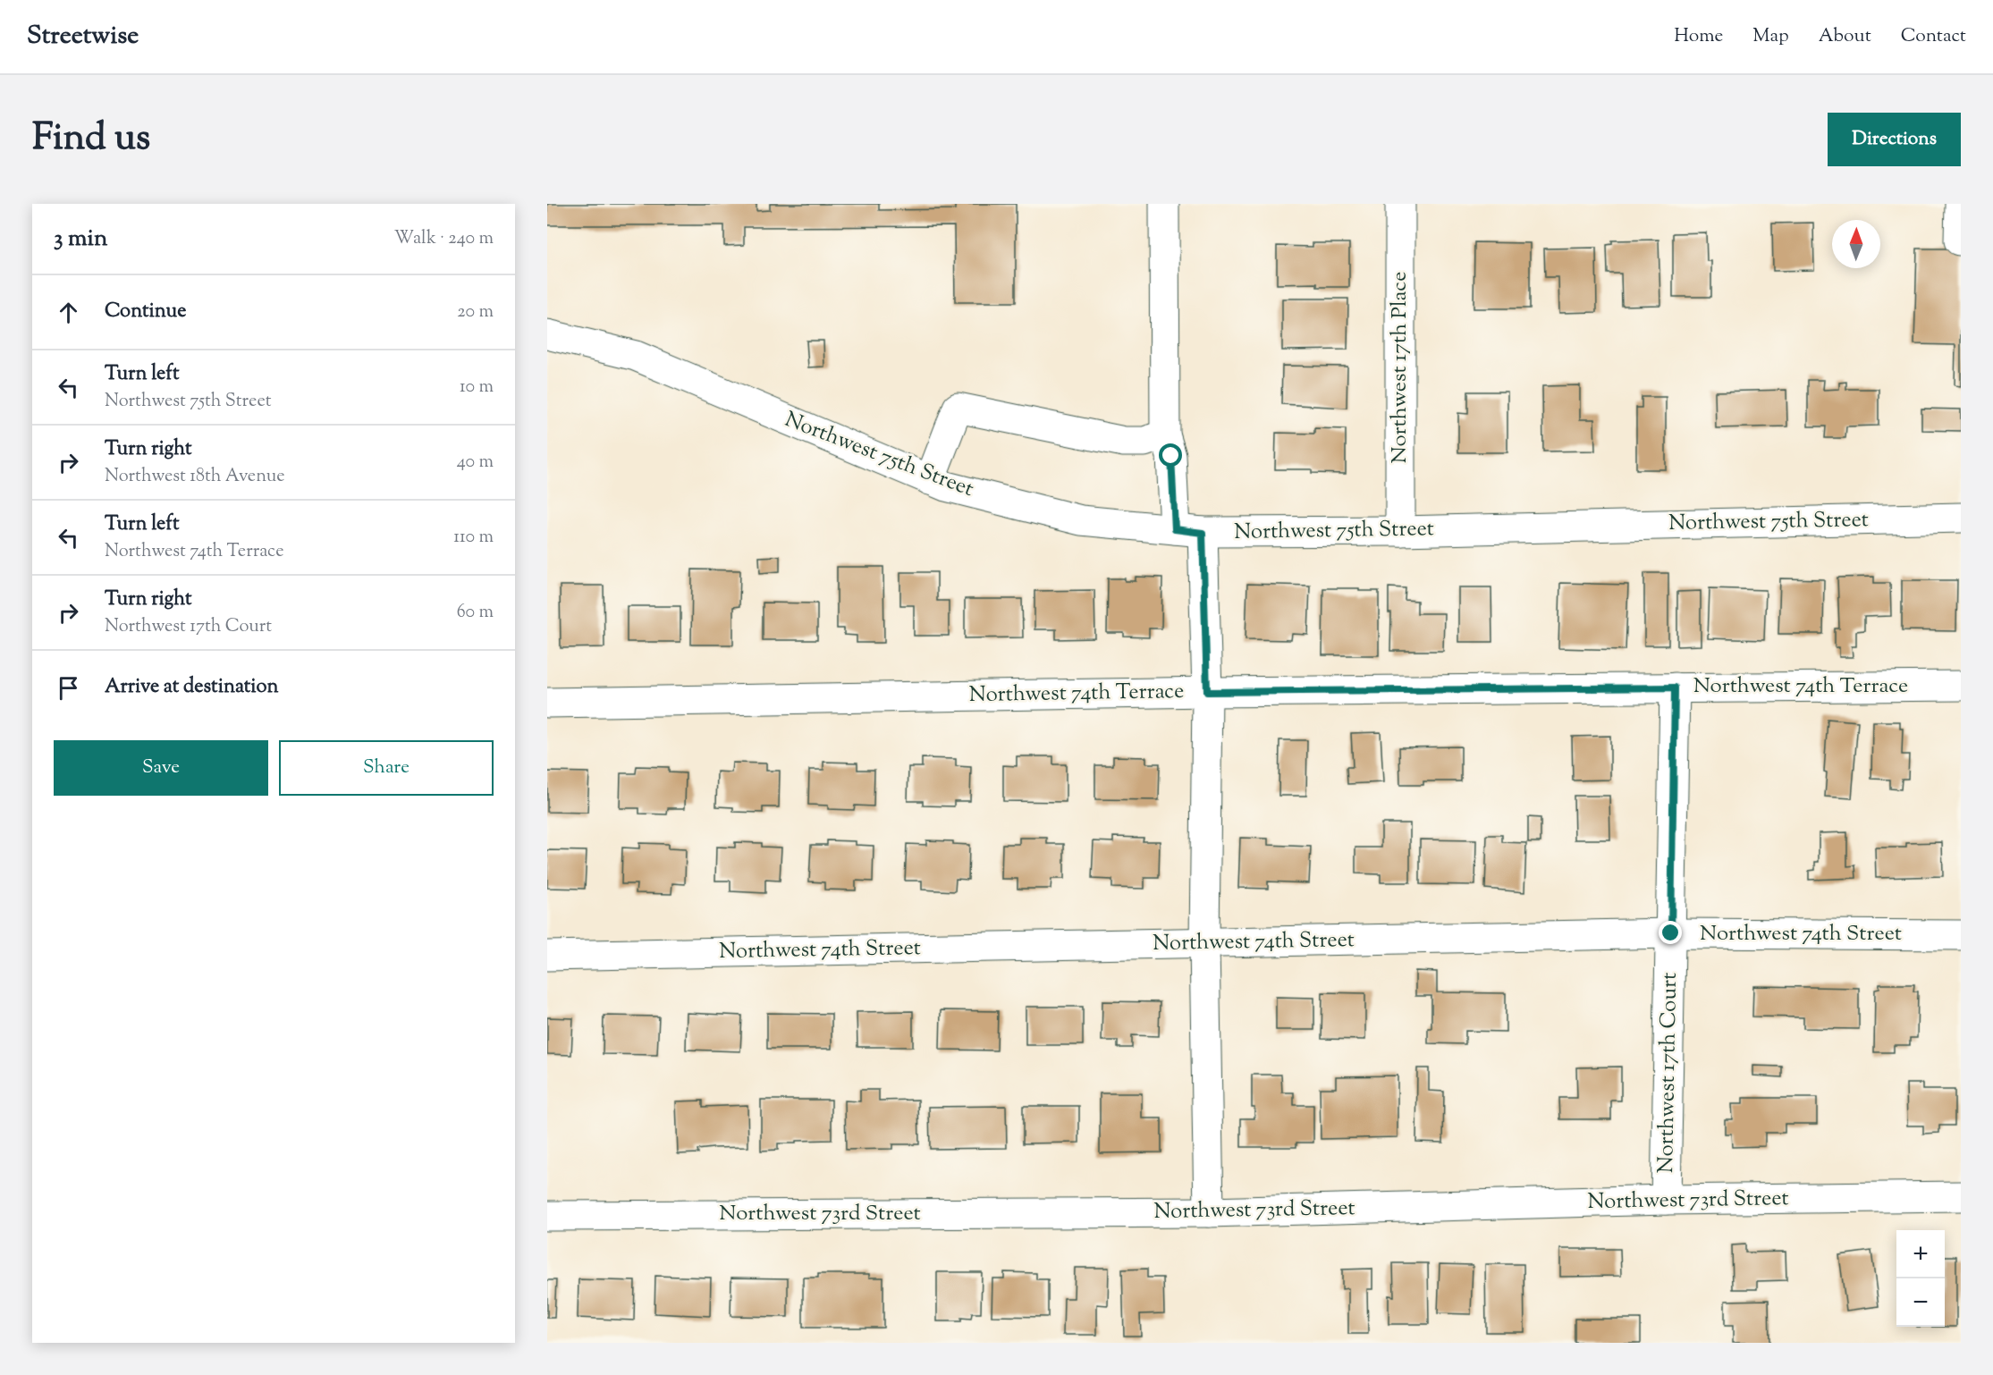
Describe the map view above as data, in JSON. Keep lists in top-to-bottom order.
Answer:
{
  "streets": {
    "street": [
      "Northwest 17th Place",
      "Northwest 75th Street",
      "Northwest 74th Terrace",
      "Northwest 74th Street",
      "Northwest 17th Court",
      "Northwest 73rd Street"
    ]
  },
  "crossings": [
    ["Northwest 17th Place", "Northwest 75th Street"],
    ["Northwest 74th Terrace", "Northwest 17th Court"],
    ["Northwest 74th Street", "Northwest 17th Court"],
    ["Northwest 17th Court", "Northwest 73rd Street"]
  ],
  "north": "top",
  "page": {
    "header": "Streetwise",
    "nav": [
      "Home",
      "Map",
      "About",
      "Contact"
    ],
    "title": "Find us",
    "buttons": [
      "Directions",
      ["Save", "Share"]
    ],
    "heading": ["3 min", "Walk · 240 m"],
    "list": [
      ["Continue", "20 m"],
      ["Turn left", "Northwest 75th Street", "10 m"],
      ["Turn right", "Northwest 18th Avenue", "40 m"],
      ["Turn left", "Northwest 74th Terrace", "110 m"],
      ["Turn right", "Northwest 17th Court", "60 m"],
      "Arrive at destination"
    ],
    "map_buttons": ["+", "−"]
  }
}
